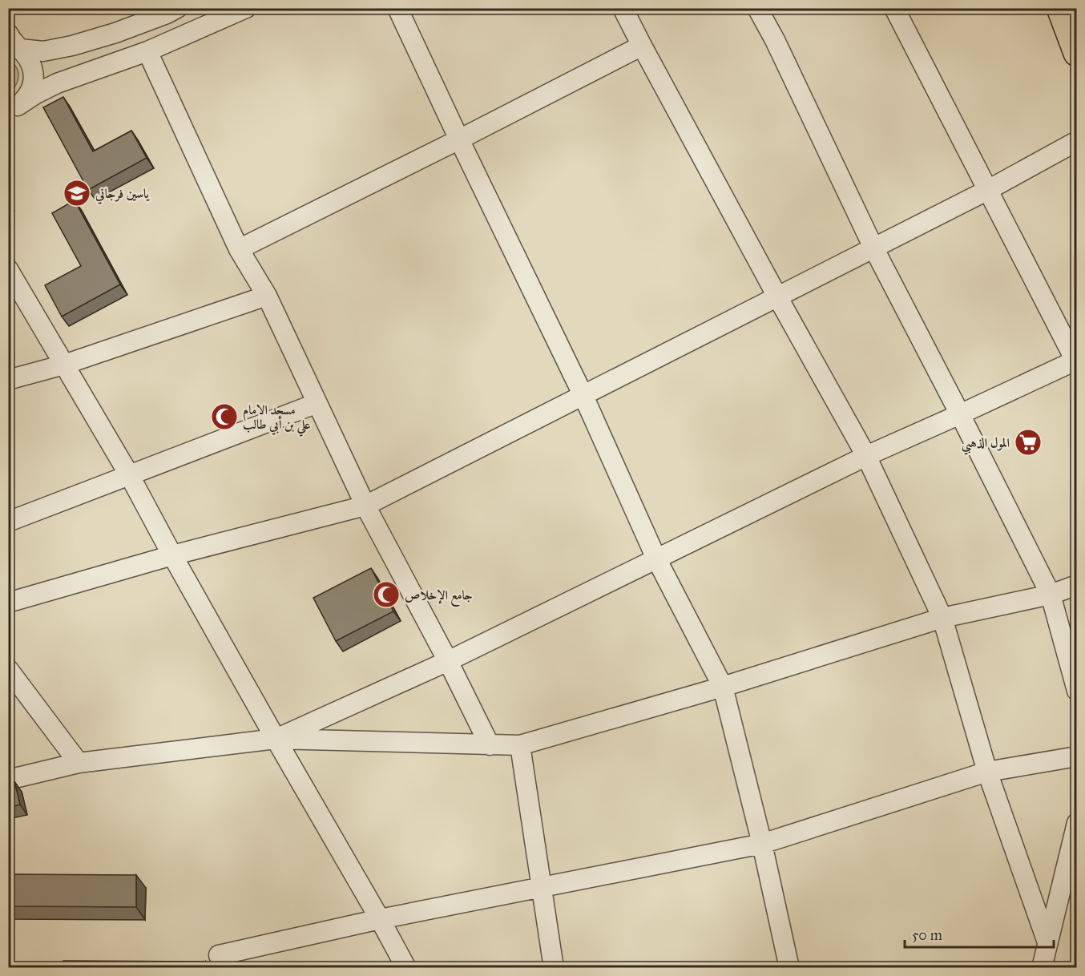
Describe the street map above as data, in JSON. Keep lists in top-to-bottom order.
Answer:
{
  "places": {
    "school or university": ["ياسين فرجاني"],
    "mosque": ["مسجد الامام علي بن أبي طالب", "جامع الإخلاص"],
    "supermarket": ["المول الذهبي"]
  },
  "scale_bar": "50 m"
}
